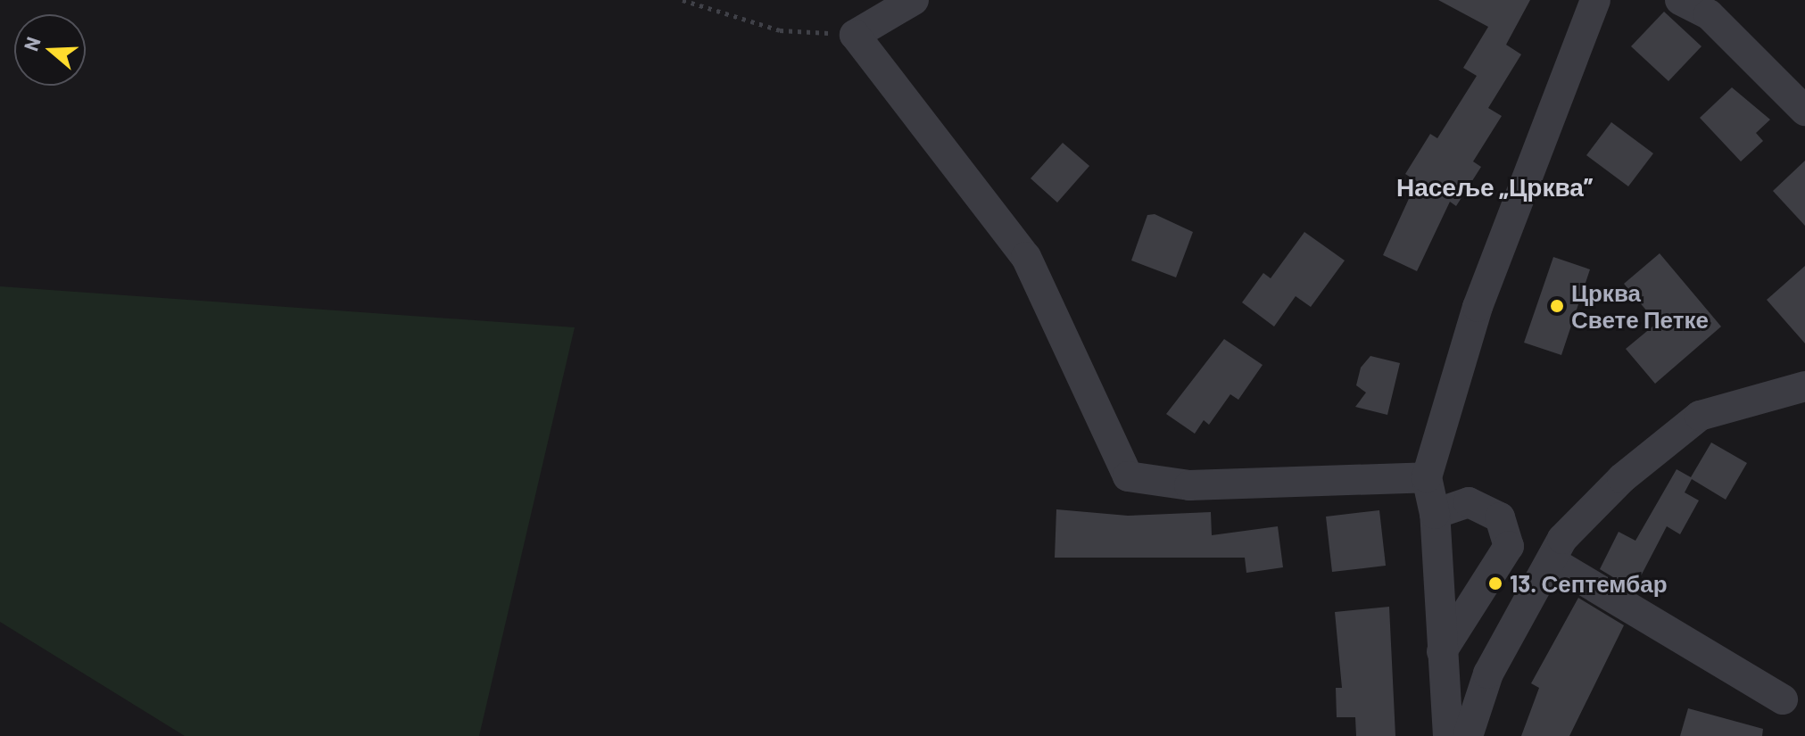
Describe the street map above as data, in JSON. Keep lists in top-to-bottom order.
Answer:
{
  "districts": ["Насеље „Црква”"],
  "places": ["Црква Свете Петке", "13. Септембар"],
  "north": "left"
}
